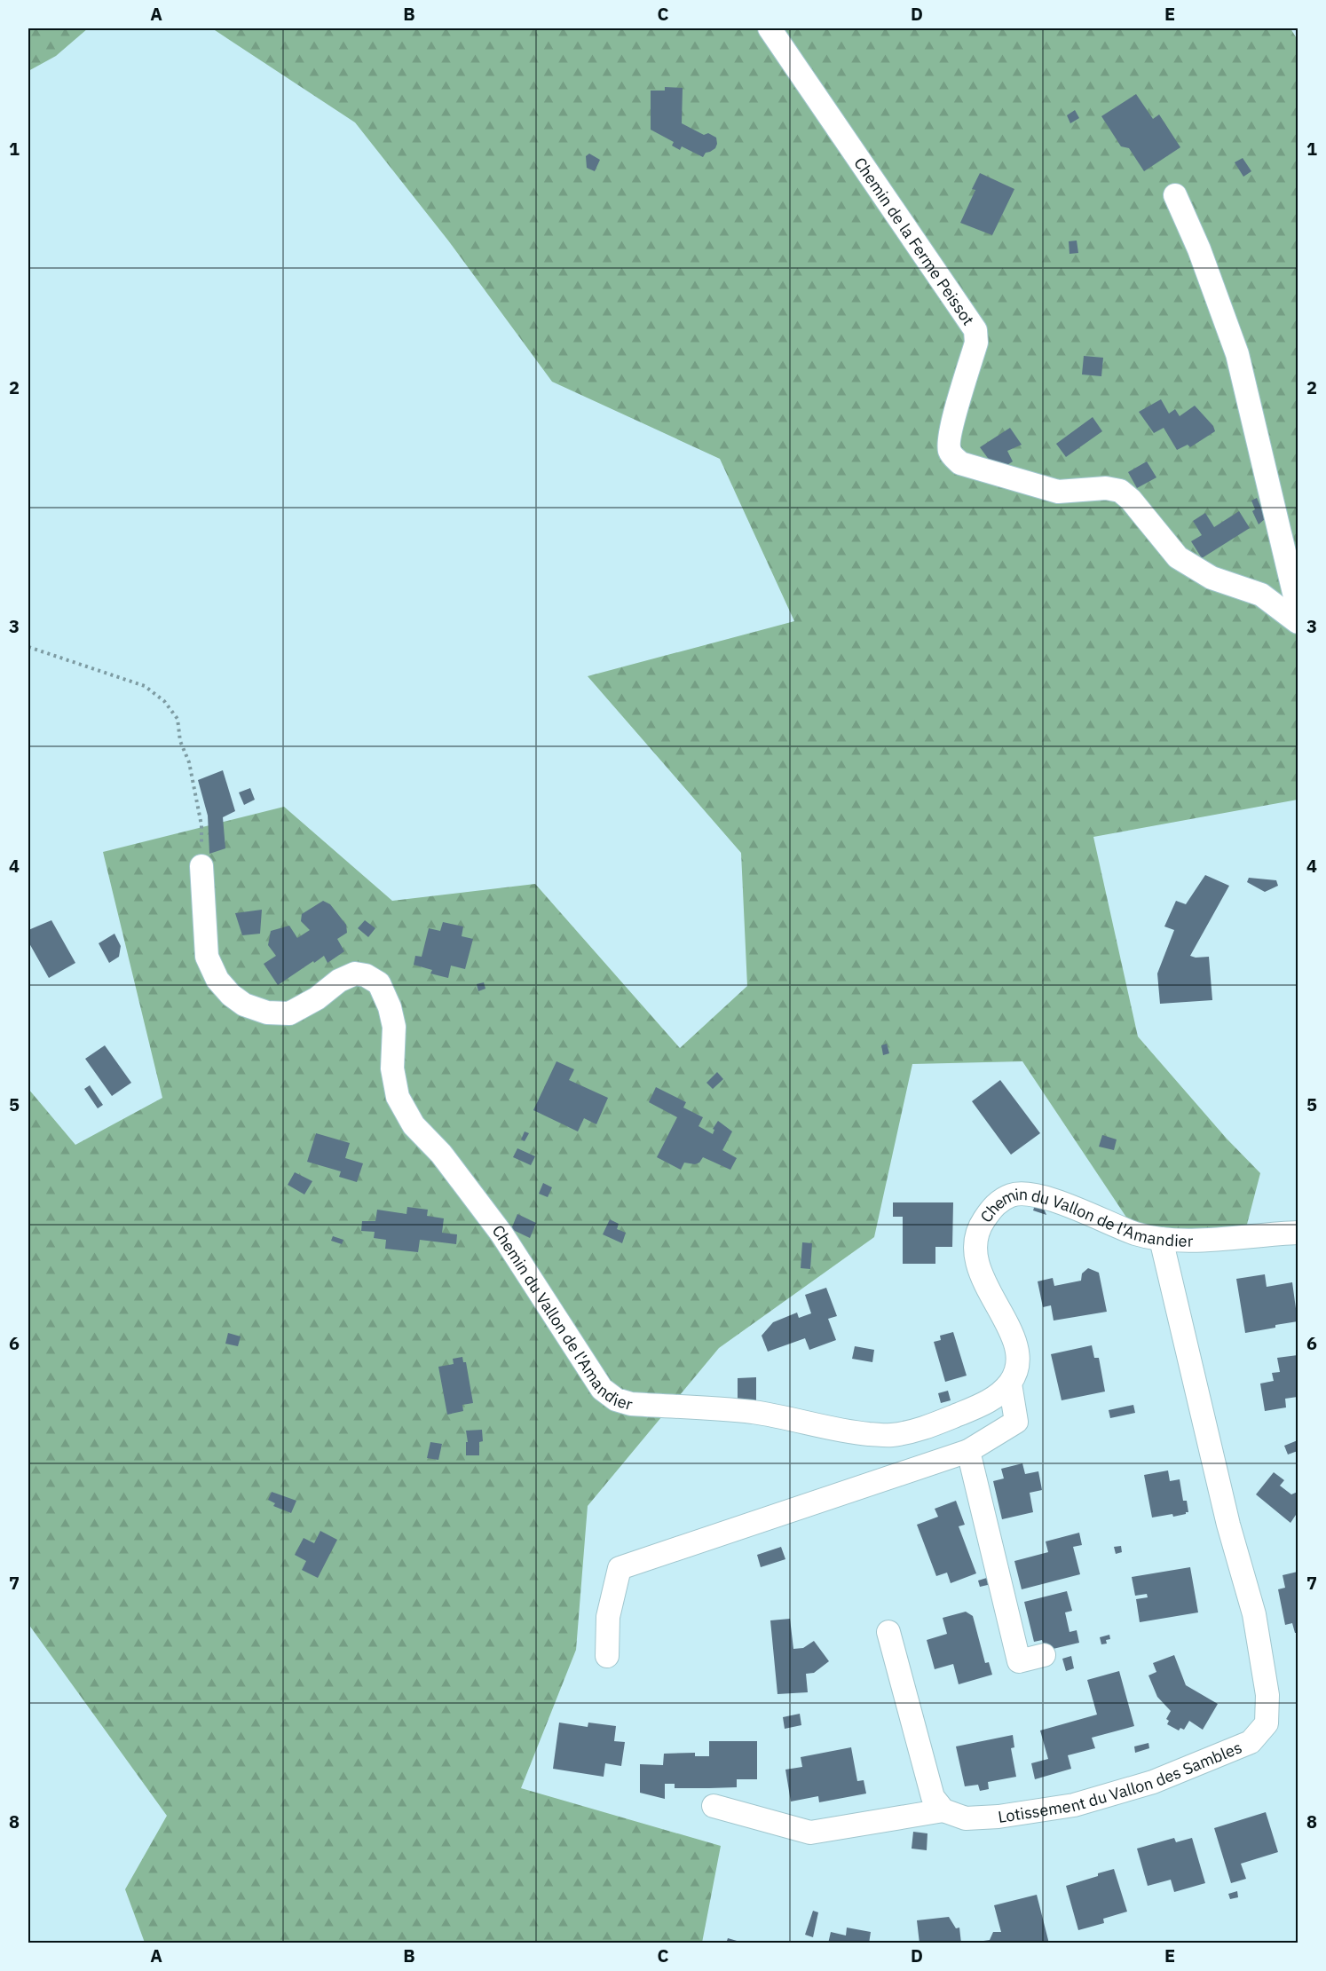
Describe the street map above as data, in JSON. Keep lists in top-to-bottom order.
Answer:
{
  "streets": {
    "street": ["Chemin de la Ferme Peissot", "Chemin du Vallon de l'Amandier", "Lotissement du Vallon des Sambles"]
  },
  "crossings": [
    ["Chemin du Vallon de l'Amandier", "Lotissement du Vallon des Sambles"]
  ],
  "grid": {
    "columns": [
      "A",
      "B",
      "C",
      "D",
      "E"
    ],
    "rows": [
      "1",
      "2",
      "3",
      "4",
      "5",
      "6",
      "7",
      "8"
    ]
  }
}
